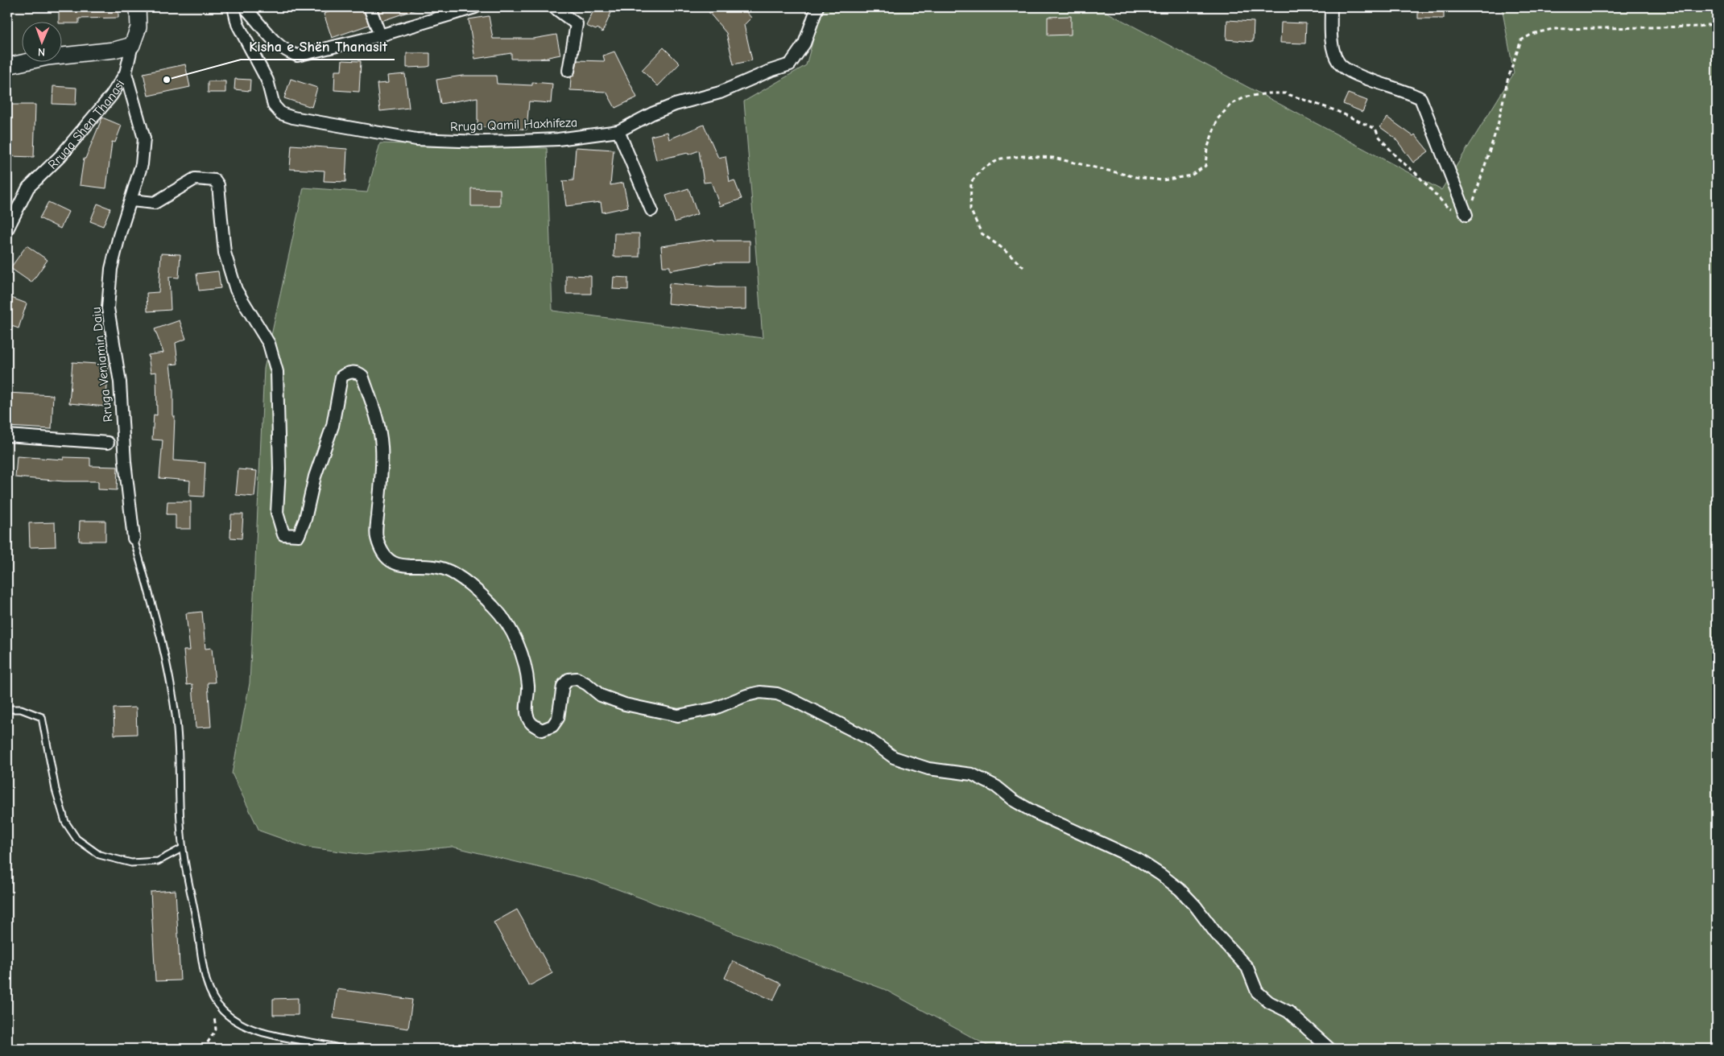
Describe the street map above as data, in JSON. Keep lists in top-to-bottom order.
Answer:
{
  "streets": {
    "main road": ["Rruga Shen Thanasi"],
    "street": ["Rruga Qamil Haxhifeza", "Rruga Veniamin Daiu"]
  },
  "crossings": [
    ["Rruga Shen Thanasi", "Rruga Veniamin Daiu"]
  ],
  "places": ["Kisha e Shën Thanasit"],
  "north": "bottom"
}
